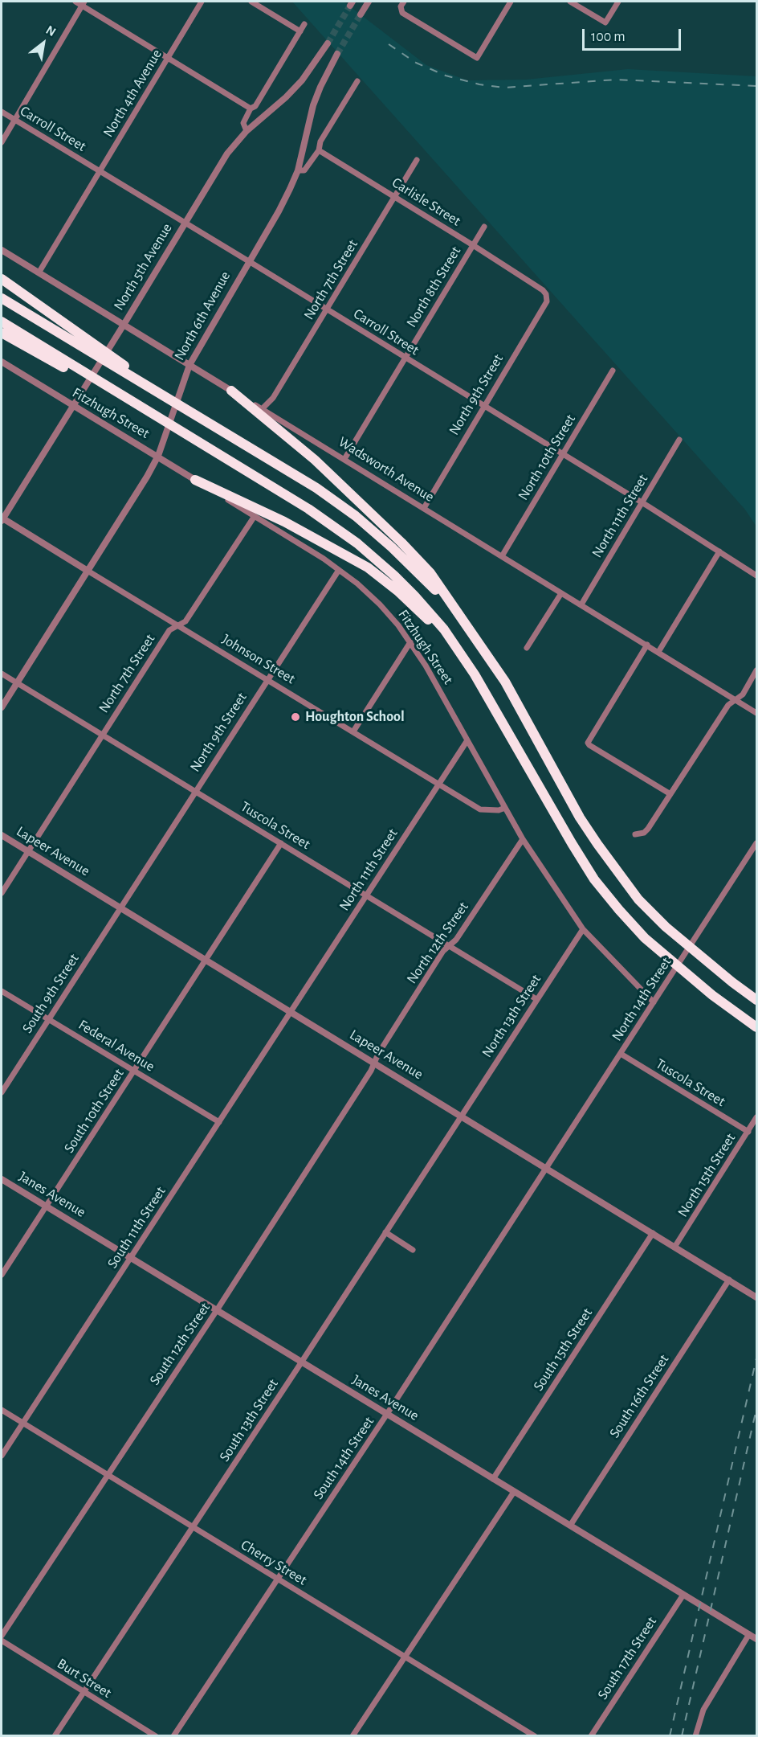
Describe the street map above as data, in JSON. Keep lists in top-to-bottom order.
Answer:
{
  "streets": {
    "street": [
      "North 4th Avenue",
      "Carroll Street",
      "Carlisle Street",
      "North 5th Avenue",
      "North 7th Street",
      "North 8th Street",
      "North 6th Avenue",
      "North 9th Street",
      "Fitzhugh Street",
      "North 10th Street",
      "Wadsworth Avenue",
      "North 11th Street",
      "Johnson Street",
      "Tuscola Street",
      "Lapeer Avenue",
      "North 12th Street",
      "South 9th Street",
      "North 14th Street",
      "North 13th Street",
      "Federal Avenue",
      "South 10th Street",
      "North 15th Street",
      "Janes Avenue",
      "South 11th Street",
      "South 12th Street",
      "South 15th Street",
      "South 16th Street",
      "South 13th Street",
      "South 14th Street",
      "Cherry Street",
      "South 17th Street",
      "Burt Street"
    ]
  },
  "crossings": [
    ["North 4th Avenue", "Carroll Street"],
    ["North 4th Avenue", "Wadsworth Avenue"],
    ["Carroll Street", "North 5th Avenue"],
    ["Carroll Street", "North 7th Street"],
    ["Carroll Street", "North 8th Street"],
    ["Carroll Street", "North 6th Avenue"],
    ["Carroll Street", "North 9th Street"],
    ["Carroll Street", "North 10th Street"],
    ["Carroll Street", "North 11th Street"],
    ["Carlisle Street", "North 7th Street"],
    ["Carlisle Street", "North 8th Street"],
    ["Carlisle Street", "North 9th Street"],
    ["North 5th Avenue", "Fitzhugh Street"],
    ["North 5th Avenue", "Wadsworth Avenue"],
    ["North 5th Avenue", "Johnson Street"],
    ["North 7th Street", "Fitzhugh Street"],
    ["North 7th Street", "Wadsworth Avenue"],
    ["North 7th Street", "Johnson Street"],
    ["North 7th Street", "Tuscola Street"],
    ["North 7th Street", "Lapeer Avenue"],
    ["North 8th Street", "Wadsworth Avenue"],
    ["North 6th Avenue", "Fitzhugh Street"],
    ["North 6th Avenue", "Wadsworth Avenue"],
    ["North 6th Avenue", "Johnson Street"],
    ["North 6th Avenue", "Tuscola Street"],
    ["North 9th Street", "Fitzhugh Street"],
    ["North 9th Street", "Wadsworth Avenue"],
    ["North 9th Street", "Johnson Street"],
    ["North 9th Street", "Tuscola Street"],
    ["North 9th Street", "Lapeer Avenue"],
    ["North 9th Street", "South 9th Street"],
    ["Fitzhugh Street", "North 11th Street"],
    ["Fitzhugh Street", "Johnson Street"],
    ["Fitzhugh Street", "North 12th Street"],
    ["Fitzhugh Street", "North 14th Street"],
    ["Fitzhugh Street", "North 13th Street"],
    ["North 10th Street", "Wadsworth Avenue"],
    ["Wadsworth Avenue", "North 11th Street"],
    ["North 11th Street", "Johnson Street"],
    ["North 11th Street", "Tuscola Street"],
    ["North 11th Street", "Lapeer Avenue"],
    ["North 11th Street", "South 11th Street"],
    ["Tuscola Street", "North 12th Street"],
    ["Tuscola Street", "North 14th Street"],
    ["Tuscola Street", "North 13th Street"],
    ["Tuscola Street", "North 15th Street"],
    ["Lapeer Avenue", "North 12th Street"],
    ["Lapeer Avenue", "South 9th Street"],
    ["Lapeer Avenue", "North 14th Street"],
    ["Lapeer Avenue", "North 13th Street"],
    ["Lapeer Avenue", "South 10th Street"],
    ["Lapeer Avenue", "North 15th Street"],
    ["Lapeer Avenue", "South 11th Street"],
    ["Lapeer Avenue", "South 12th Street"],
    ["Lapeer Avenue", "South 15th Street"],
    ["Lapeer Avenue", "South 16th Street"],
    ["Lapeer Avenue", "South 13th Street"],
    ["Lapeer Avenue", "South 14th Street"],
    ["North 12th Street", "South 12th Street"],
    ["South 9th Street", "Federal Avenue"],
    ["North 14th Street", "South 14th Street"],
    ["North 13th Street", "South 13th Street"],
    ["Federal Avenue", "South 10th Street"],
    ["Federal Avenue", "South 11th Street"],
    ["South 10th Street", "Janes Avenue"],
    ["Janes Avenue", "South 11th Street"],
    ["Janes Avenue", "South 12th Street"],
    ["Janes Avenue", "South 15th Street"],
    ["Janes Avenue", "South 16th Street"],
    ["Janes Avenue", "South 13th Street"],
    ["Janes Avenue", "South 14th Street"],
    ["Janes Avenue", "South 17th Street"],
    ["South 11th Street", "Cherry Street"],
    ["South 12th Street", "Cherry Street"],
    ["South 13th Street", "Cherry Street"],
    ["South 13th Street", "Burt Street"],
    ["South 14th Street", "Cherry Street"]
  ],
  "places": ["Houghton School"],
  "scale_bar": "100 m",
  "north": "top right"
}
